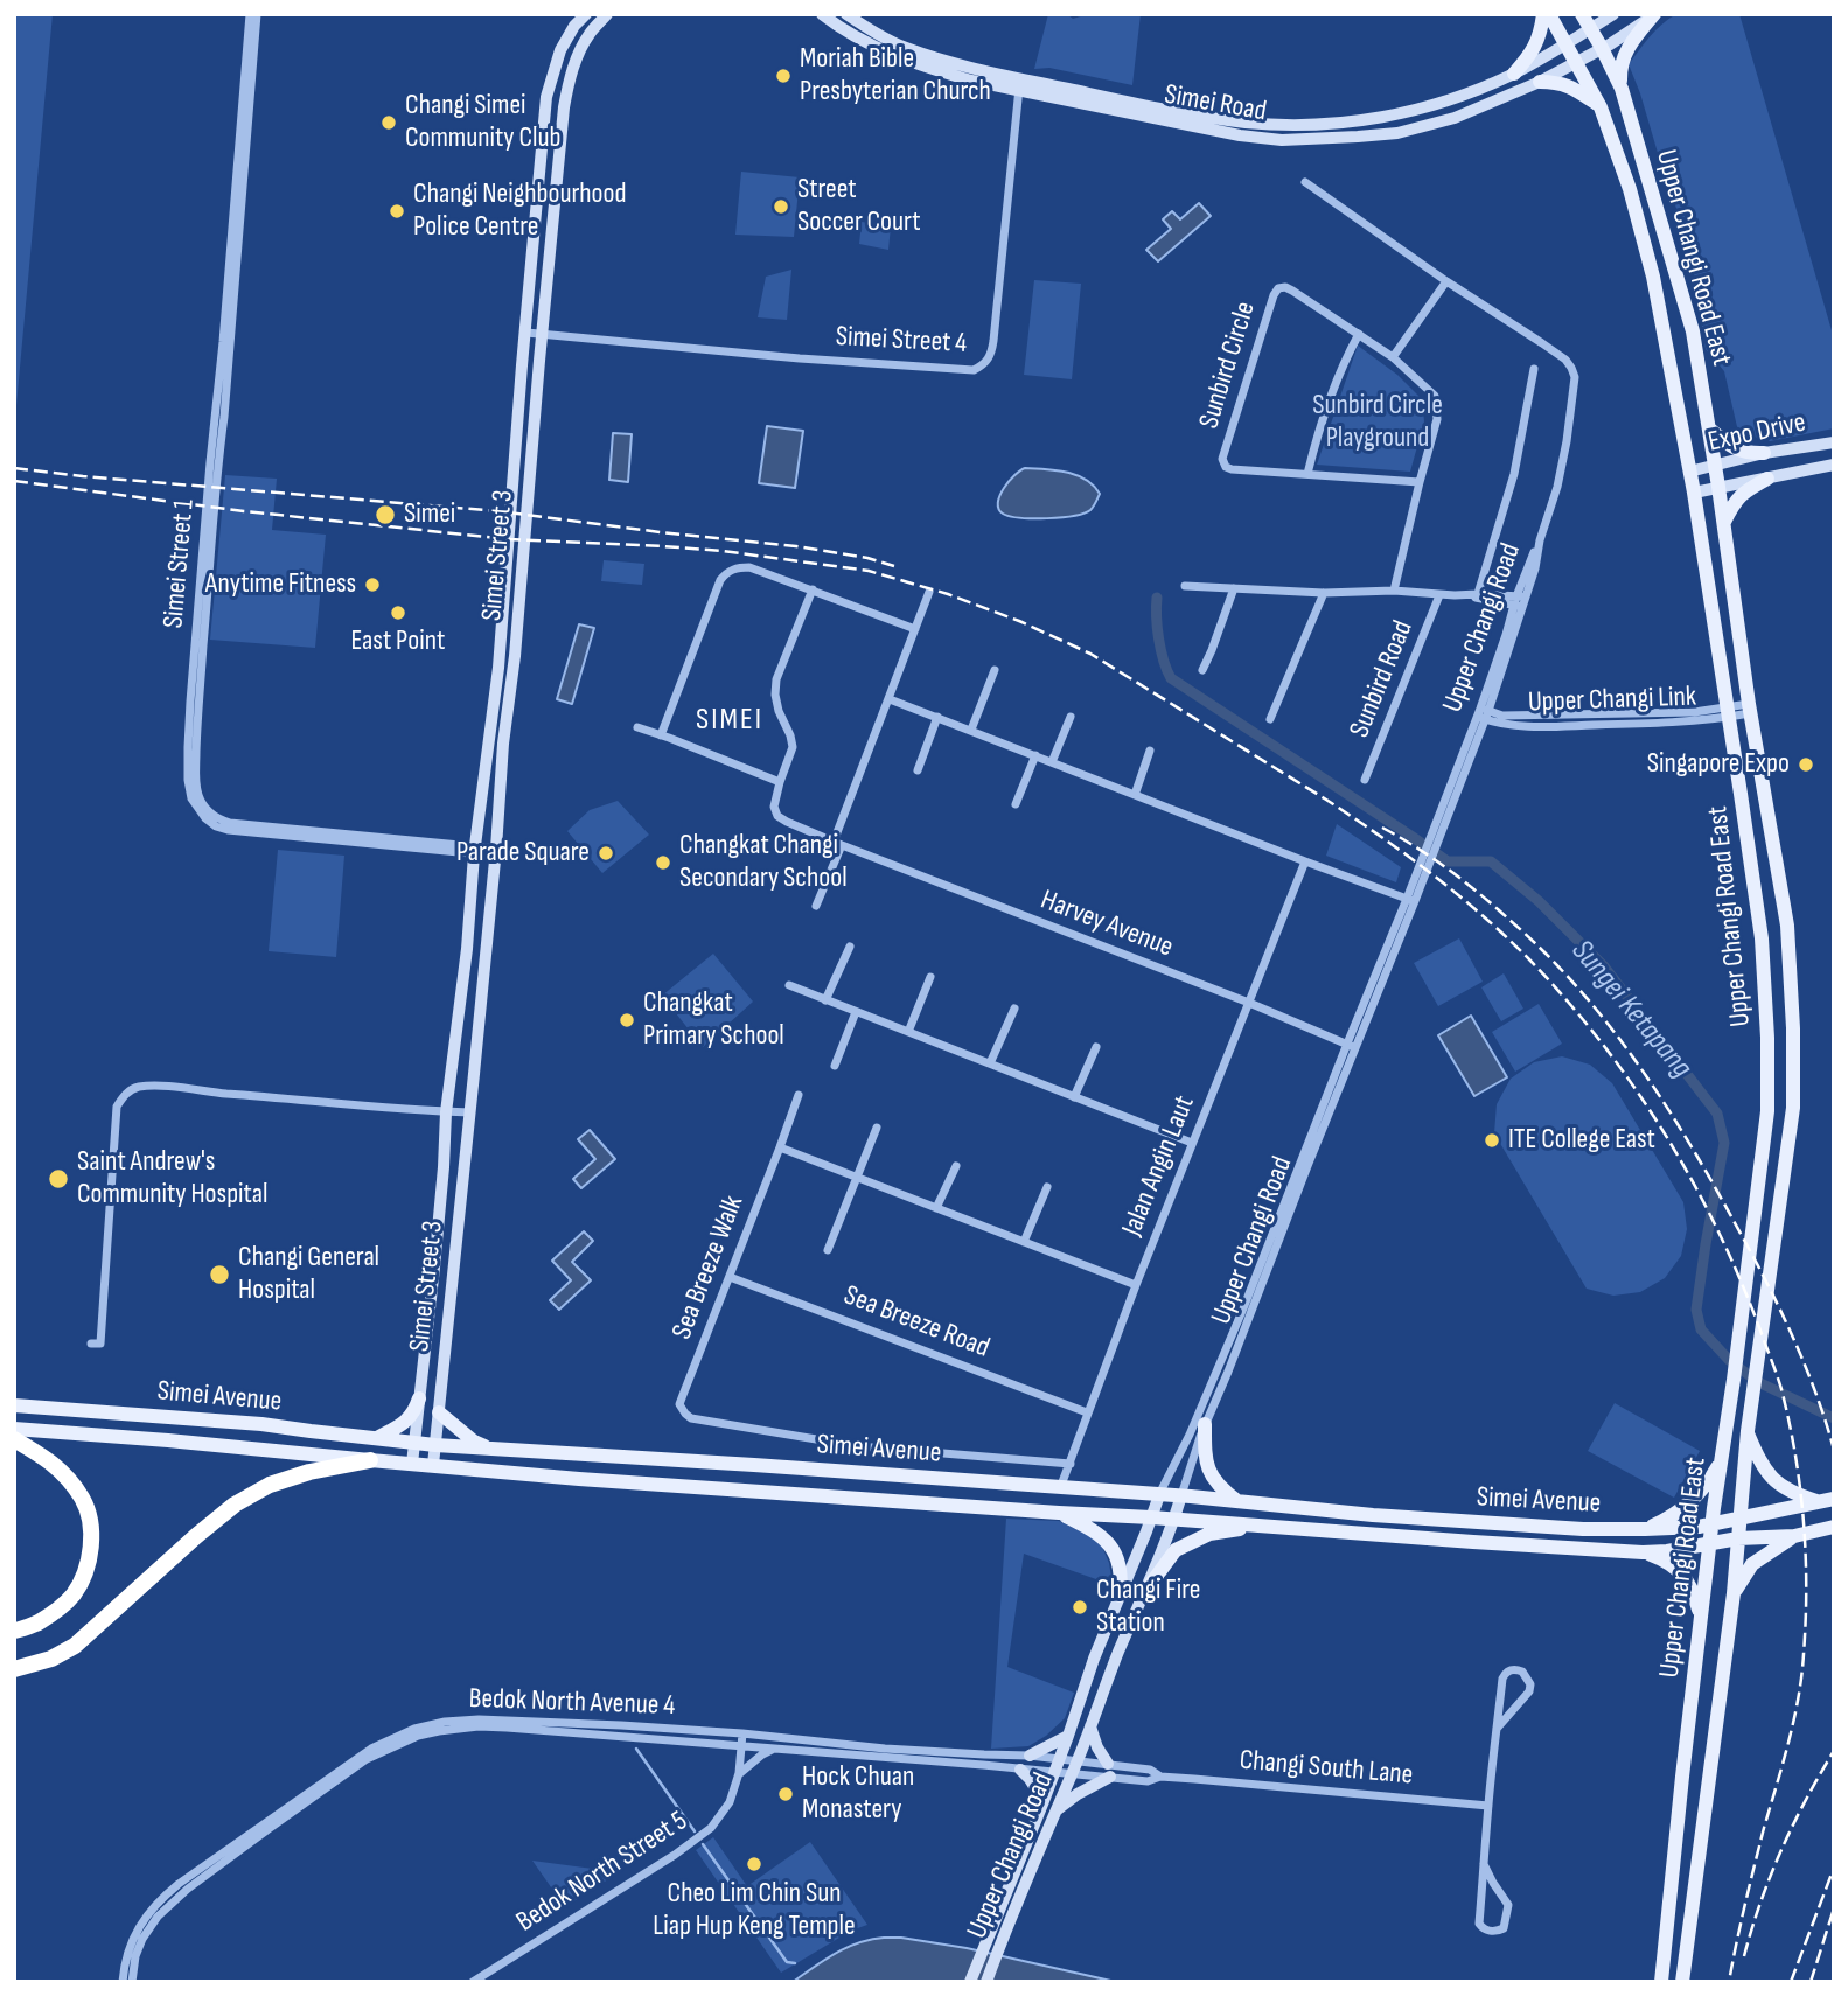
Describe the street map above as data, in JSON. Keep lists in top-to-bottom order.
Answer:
{
  "streets": {
    "main road": [
      "Simei Road",
      "Upper Changi Road East",
      "Expo Drive",
      "Simei Street 3",
      "Upper Changi Road",
      "Simei Avenue"
    ],
    "street": [
      "Simei Street 4",
      "Sunbird Circle",
      "Simei Street 1",
      "Sunbird Road",
      "Upper Changi Link",
      "Harvey Avenue",
      "Jalan Angin Laut",
      "Sea Breeze Walk",
      "Sea Breeze Road",
      "Bedok North Avenue 4",
      "Changi South Lane",
      "Bedok North Street 5"
    ]
  },
  "crossings": [
    ["Simei Road", "Upper Changi Road East"],
    ["Simei Road", "Simei Street 4"],
    ["Upper Changi Road East", "Expo Drive"],
    ["Upper Changi Road East", "Upper Changi Link"],
    ["Upper Changi Road East", "Simei Avenue"],
    ["Simei Street 4", "Simei Street 3"],
    ["Sunbird Circle", "Sunbird Road"],
    ["Simei Street 3", "Simei Street 1"],
    ["Simei Street 3", "Simei Avenue"],
    ["Upper Changi Road", "Sunbird Road"],
    ["Upper Changi Road", "Upper Changi Link"],
    ["Upper Changi Road", "Harvey Avenue"],
    ["Upper Changi Road", "Simei Avenue"],
    ["Upper Changi Road", "Bedok North Avenue 4"],
    ["Upper Changi Road", "Changi South Lane"],
    ["Harvey Avenue", "Jalan Angin Laut"],
    ["Jalan Angin Laut", "Sea Breeze Walk"],
    ["Jalan Angin Laut", "Sea Breeze Road"],
    ["Jalan Angin Laut", "Simei Avenue"],
    ["Sea Breeze Walk", "Sea Breeze Road"],
    ["Bedok North Avenue 4", "Changi South Lane"],
    ["Bedok North Avenue 4", "Bedok North Street 5"]
  ],
  "districts": ["SIMEI"],
  "water": ["Sungei Ketapang"],
  "parks": ["Sunbird Circle Playground"],
  "places": [
    "Moriah Bible Presbyterian Church",
    "Changi Simei Community Club",
    "Street Soccer Court",
    "Changi Neighbourhood Police Centre",
    "Simei",
    "Anytime Fitness",
    "East Point",
    "Singapore Expo",
    "Parade Square",
    "Changkat Changi Secondary School",
    "Changkat Primary School",
    "ITE College East",
    "Saint Andrew's Community Hospital",
    "Changi General Hospital",
    "Changi Fire Station",
    "Hock Chuan Monastery",
    "Cheo Lim Chin Sun Liap Hup Keng Temple"
  ]
}
